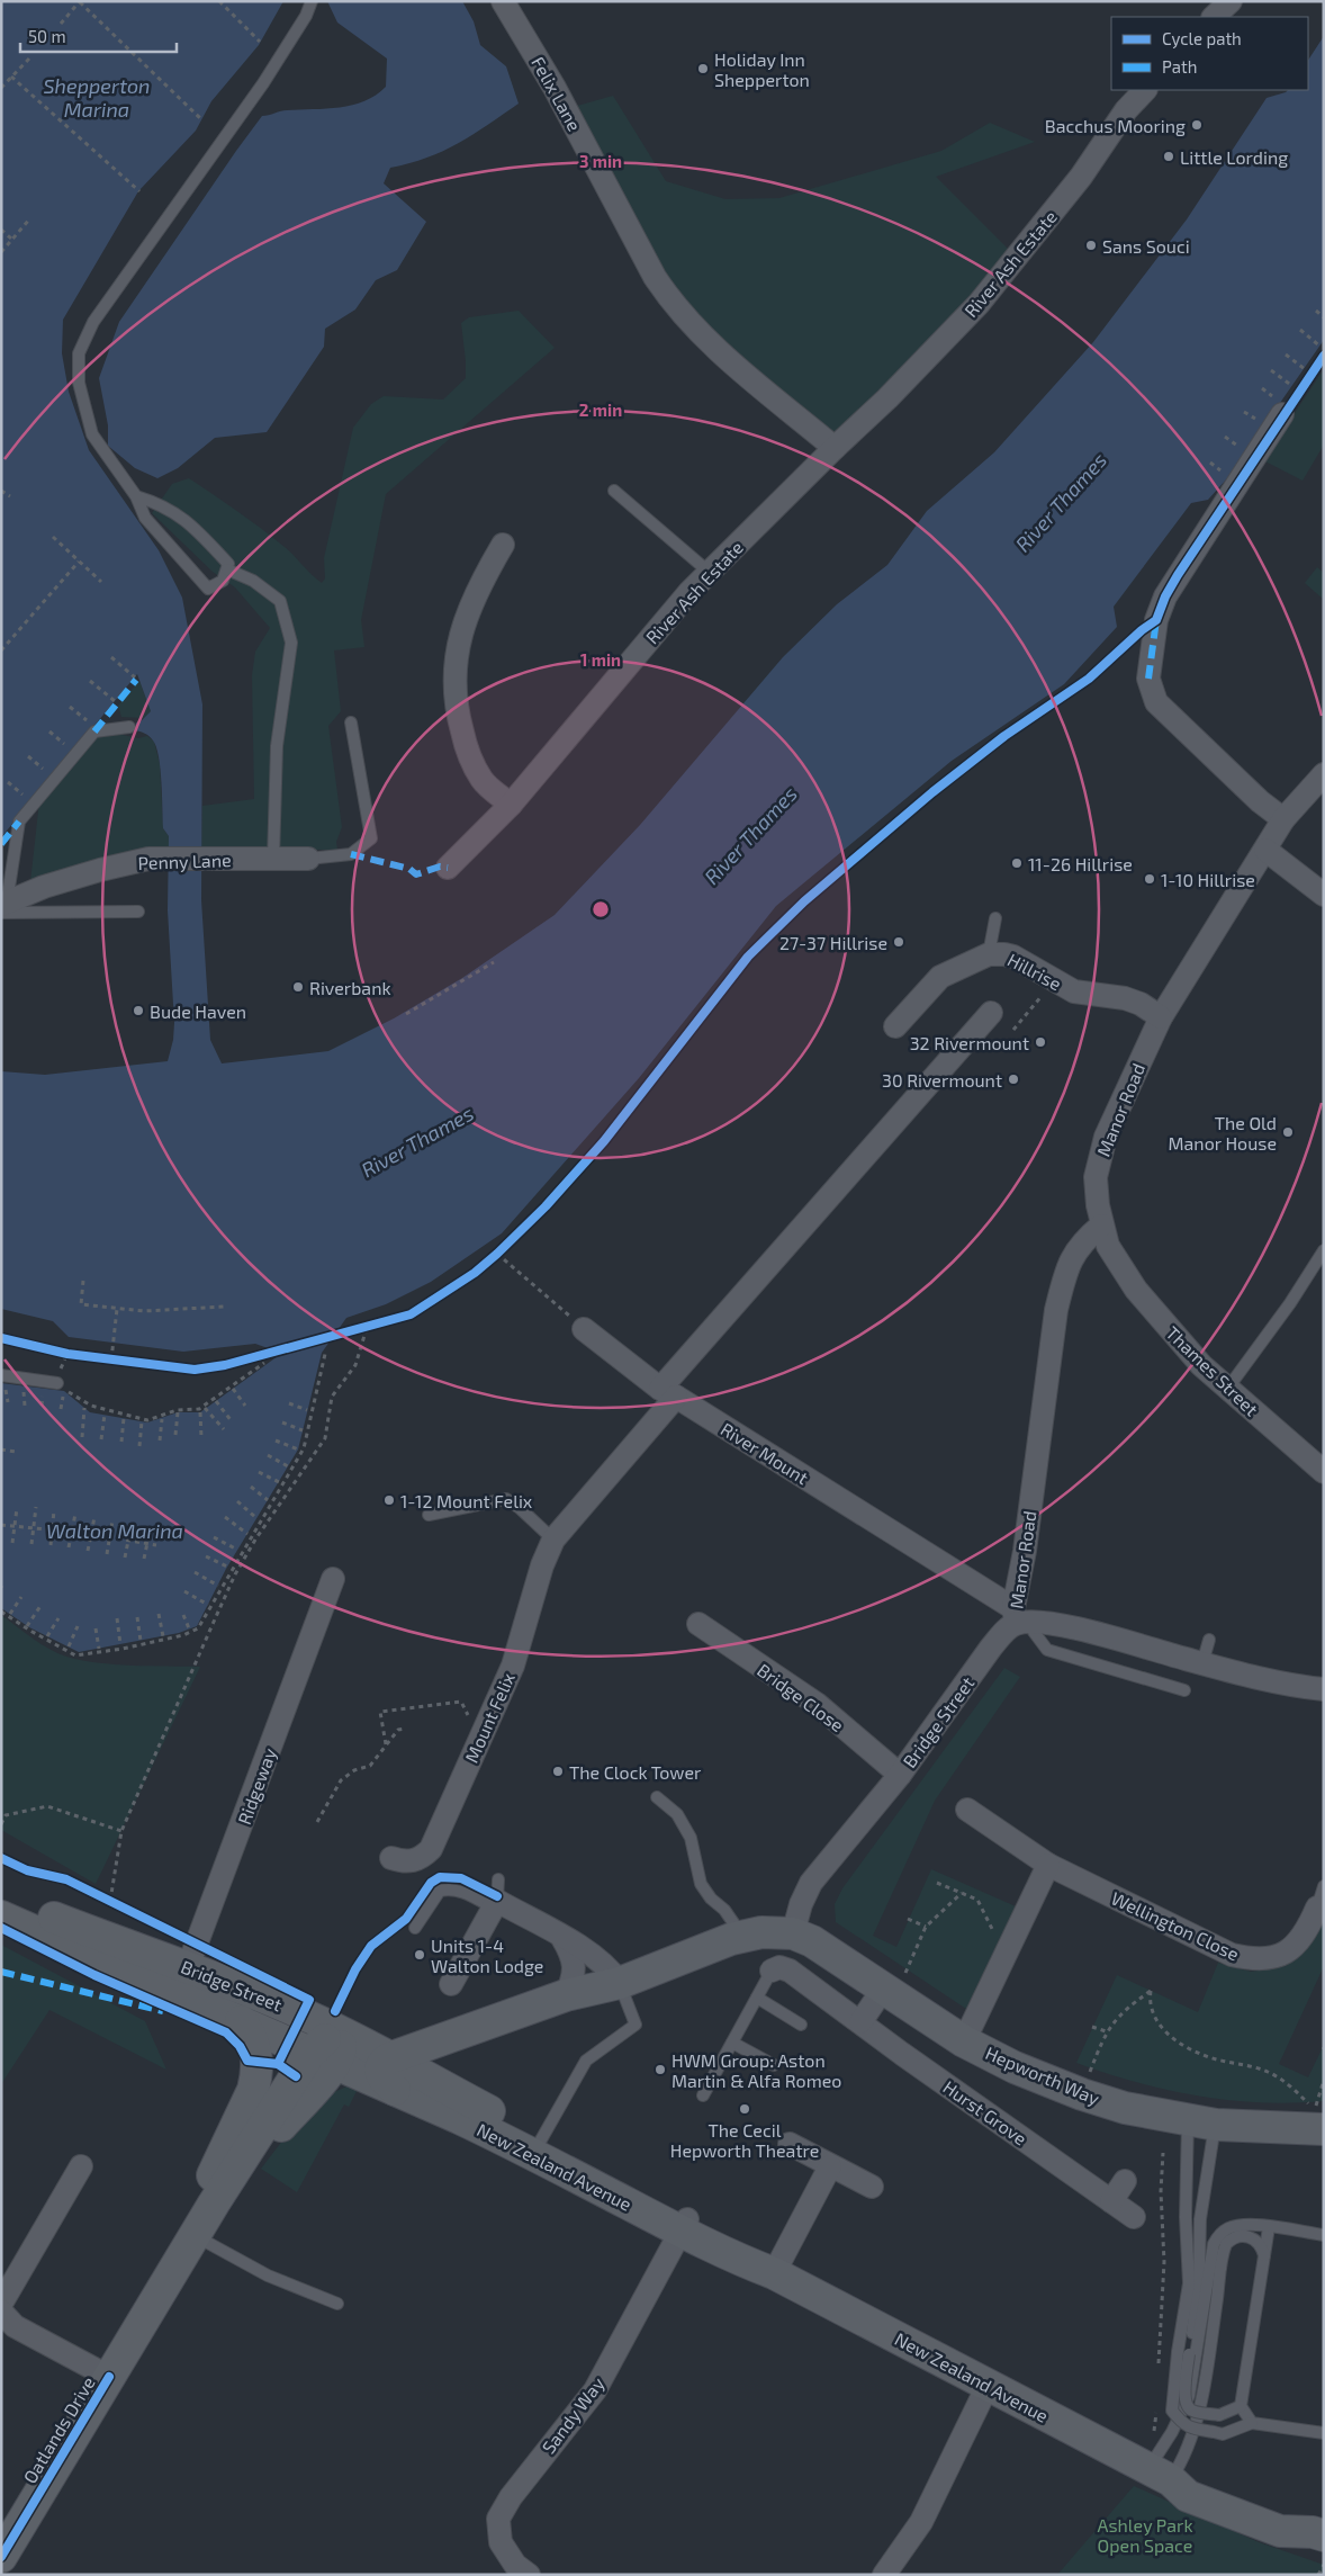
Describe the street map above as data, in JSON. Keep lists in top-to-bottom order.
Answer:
{
  "streets": {
    "main road": [
      "Bridge Street",
      "Hepworth Way",
      "New Zealand Avenue",
      "Oatlands Drive"
    ],
    "street": [
      "Felix Lane",
      "River Ash Estate",
      "Penny Lane",
      "Hillrise",
      "Manor Road",
      "Thames Street",
      "River Mount",
      "Bridge Close",
      "Mount Felix",
      "Ridgeway",
      "Wellington Close",
      "Hurst Grove",
      "Sandy Way"
    ]
  },
  "crossings": [
    ["Felix Lane", "River Ash Estate"],
    ["Hillrise", "Manor Road"],
    ["Manor Road", "Thames Street"],
    ["Manor Road", "River Mount"],
    ["Manor Road", "Bridge Street"],
    ["River Mount", "Bridge Street"],
    ["Bridge Close", "Bridge Street"],
    ["Bridge Street", "Ridgeway"],
    ["Bridge Street", "Hepworth Way"],
    ["Bridge Street", "New Zealand Avenue"],
    ["Bridge Street", "Oatlands Drive"],
    ["New Zealand Avenue", "Sandy Way"],
    ["New Zealand Avenue", "Oatlands Drive"]
  ],
  "water": ["Shepperton Marina", "River Thames", "Walton Marina"],
  "parks": ["Ashley Park Open Space"],
  "places": [
    "Holiday Inn Shepperton",
    "Bacchus Mooring",
    "Little Lording",
    "Sans Souci",
    "11-26 Hillrise",
    "1-10 Hillrise",
    "27-37 Hillrise",
    "Riverbank",
    "Bude Haven",
    "32 Rivermount",
    "30 Rivermount",
    "The Old Manor House",
    "1-12 Mount Felix",
    "The Clock Tower",
    "Units 1-4 Walton Lodge",
    "HWM Group: Aston Martin & Alfa Romeo",
    "The Cecil Hepworth Theatre"
  ],
  "legend": ["Cycle path", "Path"],
  "scale_bar": "50 m",
  "rings": ["3 min", "2 min", "1 min"]
}
